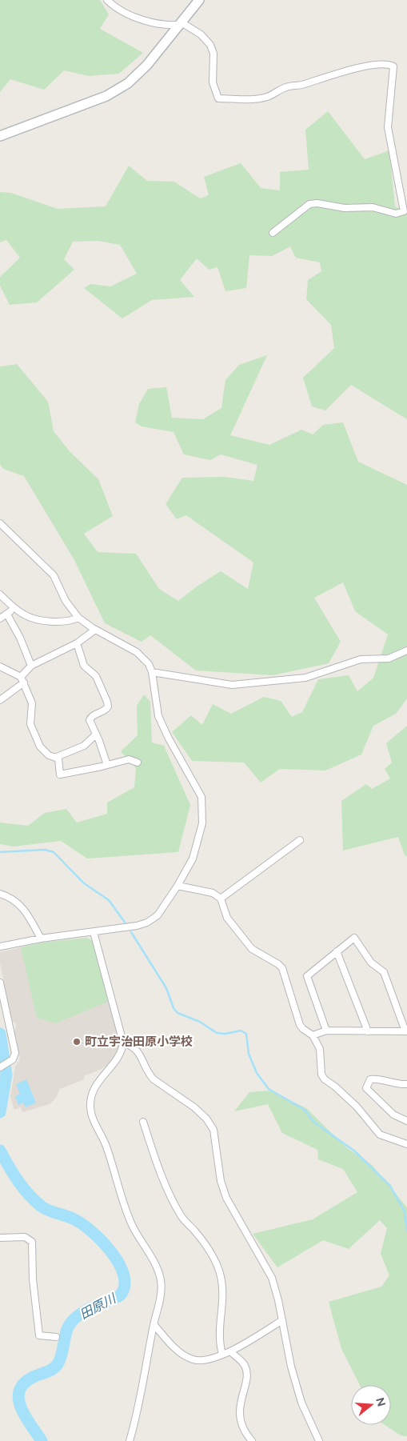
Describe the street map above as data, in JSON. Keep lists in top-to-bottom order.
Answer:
{
  "water": ["田原川"],
  "places": ["町立宇治田原小学校"],
  "north": "right"
}
